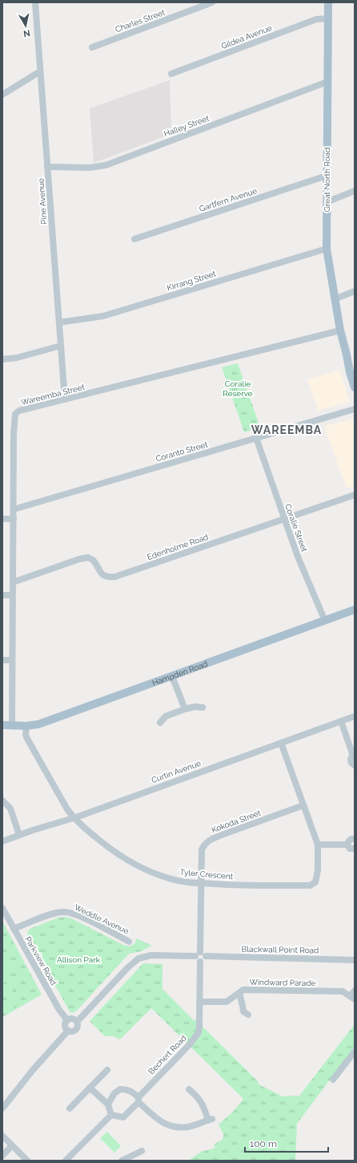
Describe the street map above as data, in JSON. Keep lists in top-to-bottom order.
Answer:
{
  "streets": {
    "main road": ["Great North Road", "Hampden Road"],
    "street": [
      "Charles Street",
      "Gildea Avenue",
      "Halley Street",
      "Gartfern Avenue",
      "Pine Avenue",
      "Kirrang Street",
      "Wareemba Street",
      "Coranto Street",
      "Coralie Street",
      "Edenholme Road",
      "Curtin Avenue",
      "Kokoda Street",
      "Tyler Crescent",
      "Weddle Avenue",
      "Blackwall Point Road",
      "Parkview Road",
      "Windward Parade",
      "Bechert Road"
    ]
  },
  "crossings": [
    ["Gildea Avenue", "Great North Road"],
    ["Halley Street", "Great North Road"],
    ["Halley Street", "Pine Avenue"],
    ["Great North Road", "Gartfern Avenue"],
    ["Great North Road", "Kirrang Street"],
    ["Great North Road", "Wareemba Street"],
    ["Pine Avenue", "Kirrang Street"],
    ["Pine Avenue", "Wareemba Street"],
    ["Wareemba Street", "Coranto Street"],
    ["Wareemba Street", "Edenholme Road"],
    ["Wareemba Street", "Hampden Road"],
    ["Coranto Street", "Coralie Street"],
    ["Coralie Street", "Edenholme Road"],
    ["Coralie Street", "Hampden Road"],
    ["Hampden Road", "Tyler Crescent"],
    ["Curtin Avenue", "Tyler Crescent"],
    ["Kokoda Street", "Tyler Crescent"],
    ["Kokoda Street", "Blackwall Point Road"],
    ["Kokoda Street", "Bechert Road"],
    ["Weddle Avenue", "Parkview Road"],
    ["Blackwall Point Road", "Parkview Road"],
    ["Blackwall Point Road", "Bechert Road"],
    ["Windward Parade", "Bechert Road"]
  ],
  "districts": ["WAREEMBA"],
  "parks": ["Coralie Reserve", "Allison Park"],
  "scale_bar": "100 m",
  "north": "bottom"
}
